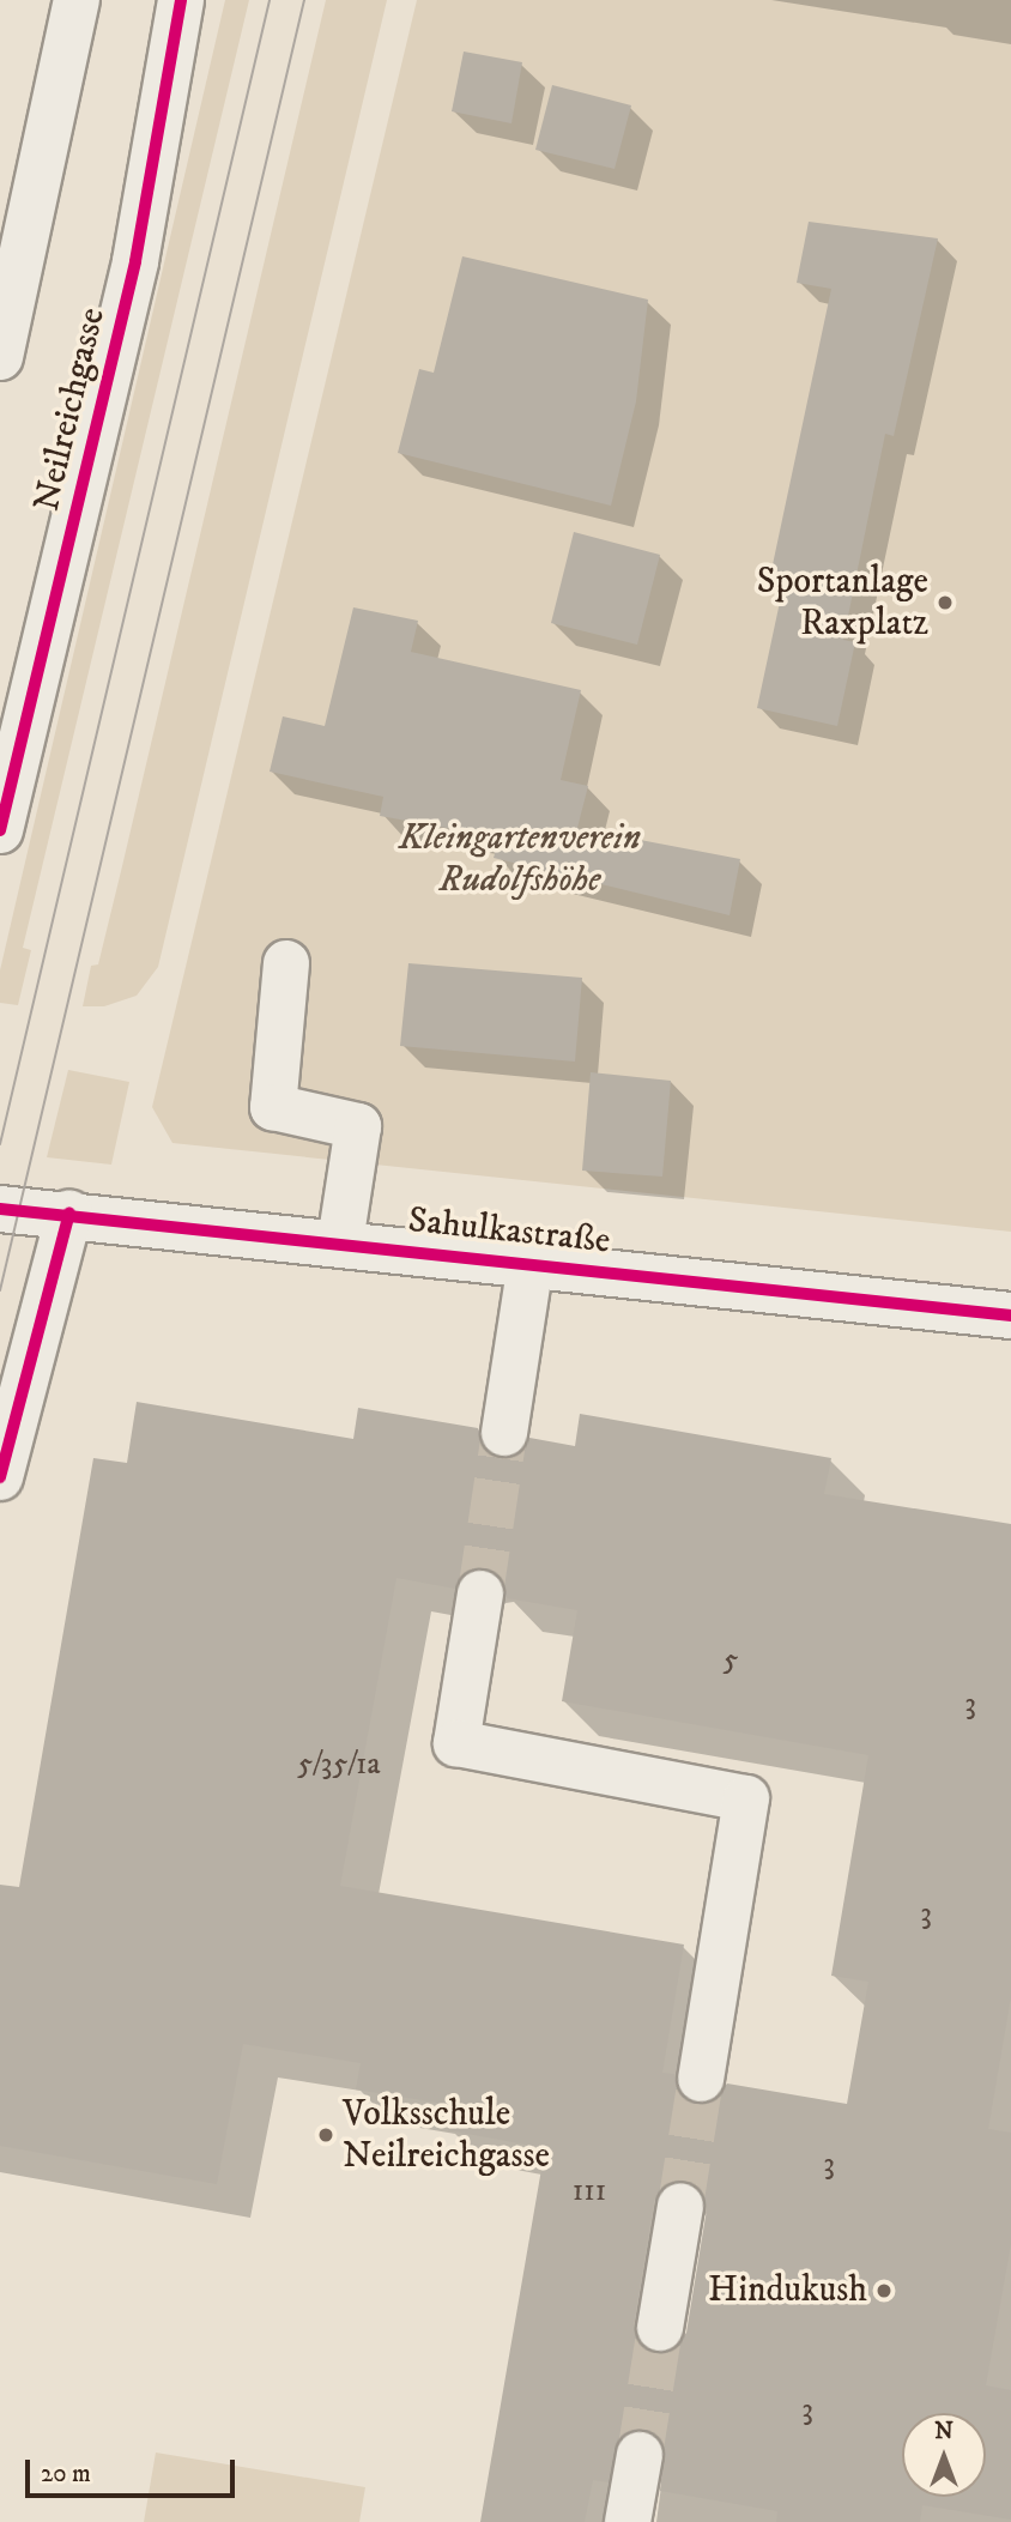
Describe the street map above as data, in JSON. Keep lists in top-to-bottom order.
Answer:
{
  "streets": {
    "street": ["Neilreichgasse", "Sahulkastraße"]
  },
  "parks": ["Kleingartenverein Rudolfshöhe"],
  "places": ["Sportanlage Raxplatz", "Volksschule Neilreichgasse", "Hindukush"],
  "house_numbers": [
    "5",
    "3",
    "5/35/1a",
    "3",
    "3",
    "111",
    "3"
  ],
  "scale_bar": "20 m",
  "north": "top"
}
